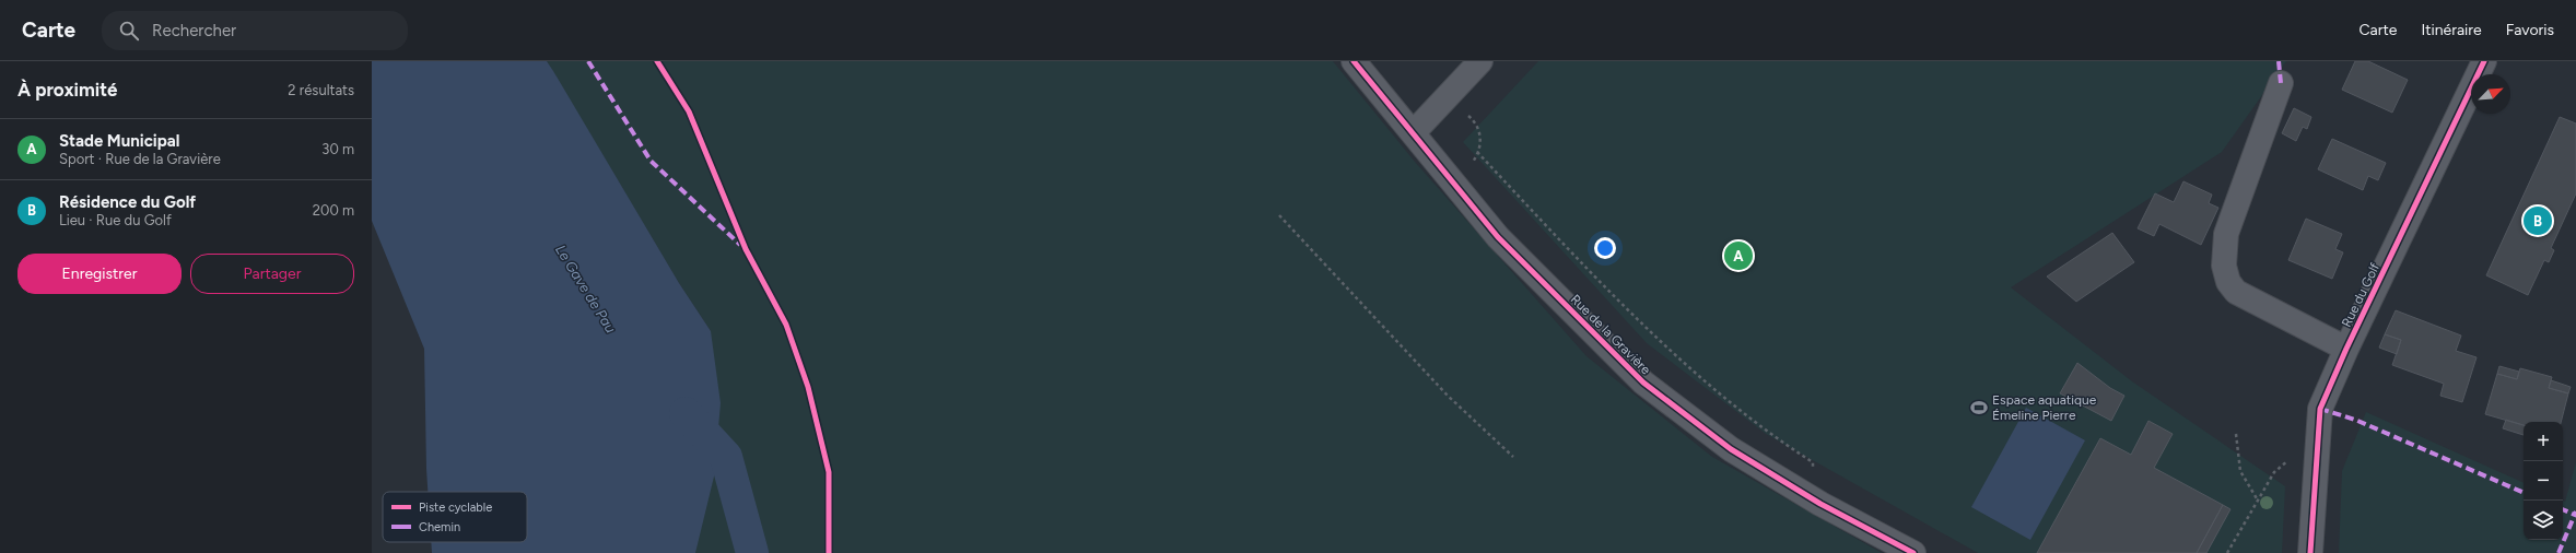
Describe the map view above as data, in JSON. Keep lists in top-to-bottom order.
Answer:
{
  "streets": {
    "street": ["Rue du Golf", "Rue de la Gravière"]
  },
  "water": ["Le Gave de Pau"],
  "places": {
    "sports": ["Espace aquatique Émeline Pierre"]
  },
  "legend": ["Piste cyclable", "Chemin"],
  "north": "top right",
  "page": {
    "header": "Carte",
    "search": "Rechercher",
    "nav": ["Carte", "Itinéraire", "Favoris"],
    "heading": ["À proximité", "2 résultats"],
    "list": [
      {
        "mark": "A",
        "name": "Stade Municipal",
        "note": "Sport · Rue de la Gravière",
        "value": "30 m"
      },
      {
        "mark": "B",
        "name": "Résidence du Golf",
        "note": "Lieu · Rue du Golf",
        "value": "200 m"
      }
    ],
    "pins": ["B", "A"],
    "buttons": ["Enregistrer", "Partager"],
    "map_buttons": ["+", "−"]
  }
}
